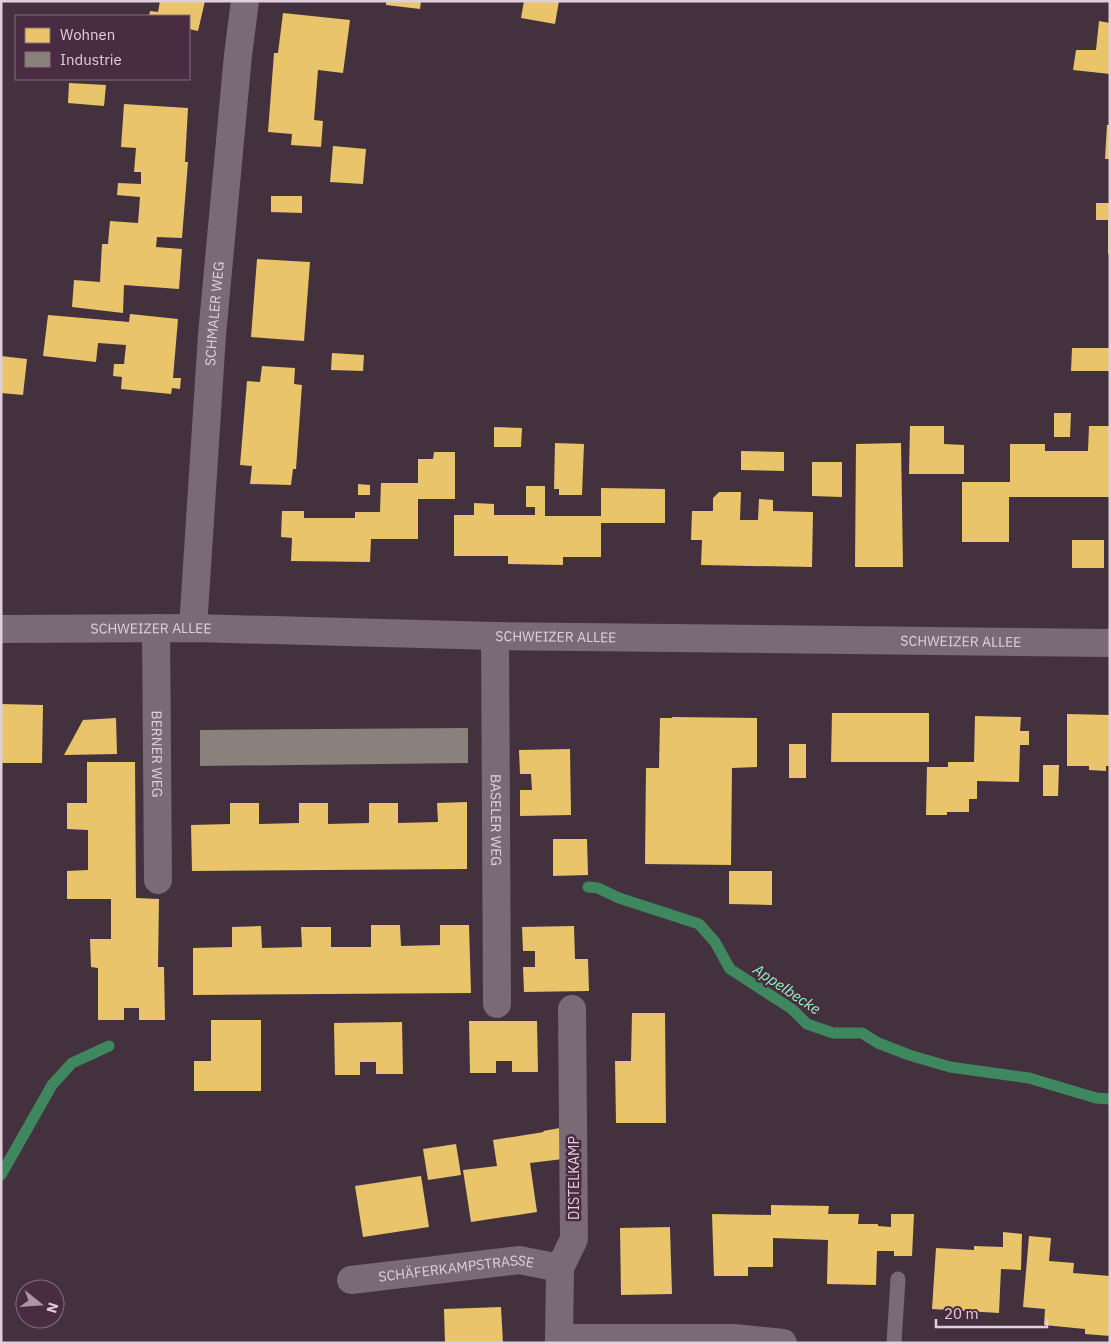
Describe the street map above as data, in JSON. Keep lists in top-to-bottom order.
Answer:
{
  "streets": {
    "street": [
      "SCHMALER WEG",
      "SCHWEIZER ALLEE",
      "BERNER WEG",
      "BASELER WEG",
      "DISTELKAMP",
      "SCHÄFERKAMPSTRASSE"
    ]
  },
  "crossings": [
    ["SCHMALER WEG", "SCHWEIZER ALLEE"],
    ["SCHWEIZER ALLEE", "BERNER WEG"],
    ["SCHWEIZER ALLEE", "BASELER WEG"],
    ["DISTELKAMP", "SCHÄFERKAMPSTRASSE"]
  ],
  "water": ["Appelbecke"],
  "legend": ["Wohnen", "Industrie"],
  "scale_bar": "20 m",
  "north": "right"
}
